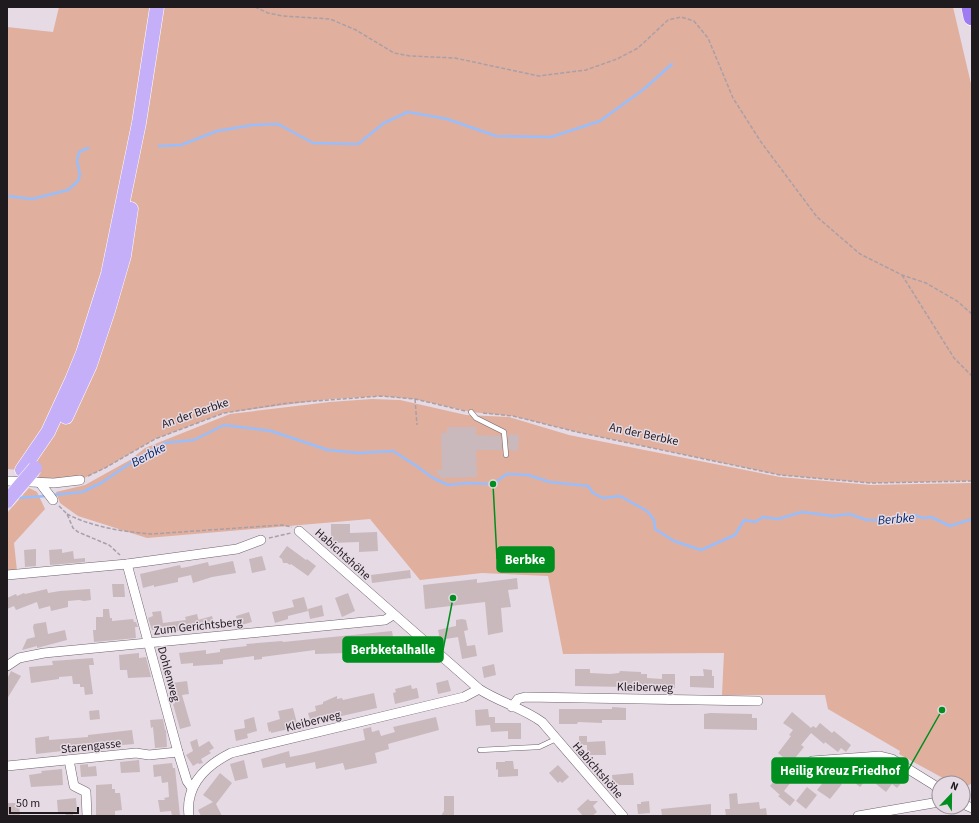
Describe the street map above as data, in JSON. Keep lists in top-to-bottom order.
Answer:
{
  "streets": {
    "street": [
      "Habichtshöhe",
      "Zum Gerichtsberg",
      "Dohlenweg",
      "Kleiberweg",
      "Starengasse"
    ],
    "path": ["An der Berbke"]
  },
  "crossings": [
    ["Habichtshöhe", "Zum Gerichtsberg"],
    ["Habichtshöhe", "Kleiberweg"],
    ["Zum Gerichtsberg", "Dohlenweg"],
    ["Dohlenweg", "Kleiberweg"],
    ["Dohlenweg", "Starengasse"]
  ],
  "water": ["Berbke"],
  "places": ["Berbke", "Berbketalhalle", "Heilig Kreuz Friedhof"],
  "scale_bar": "50 m",
  "north": "top"
}
